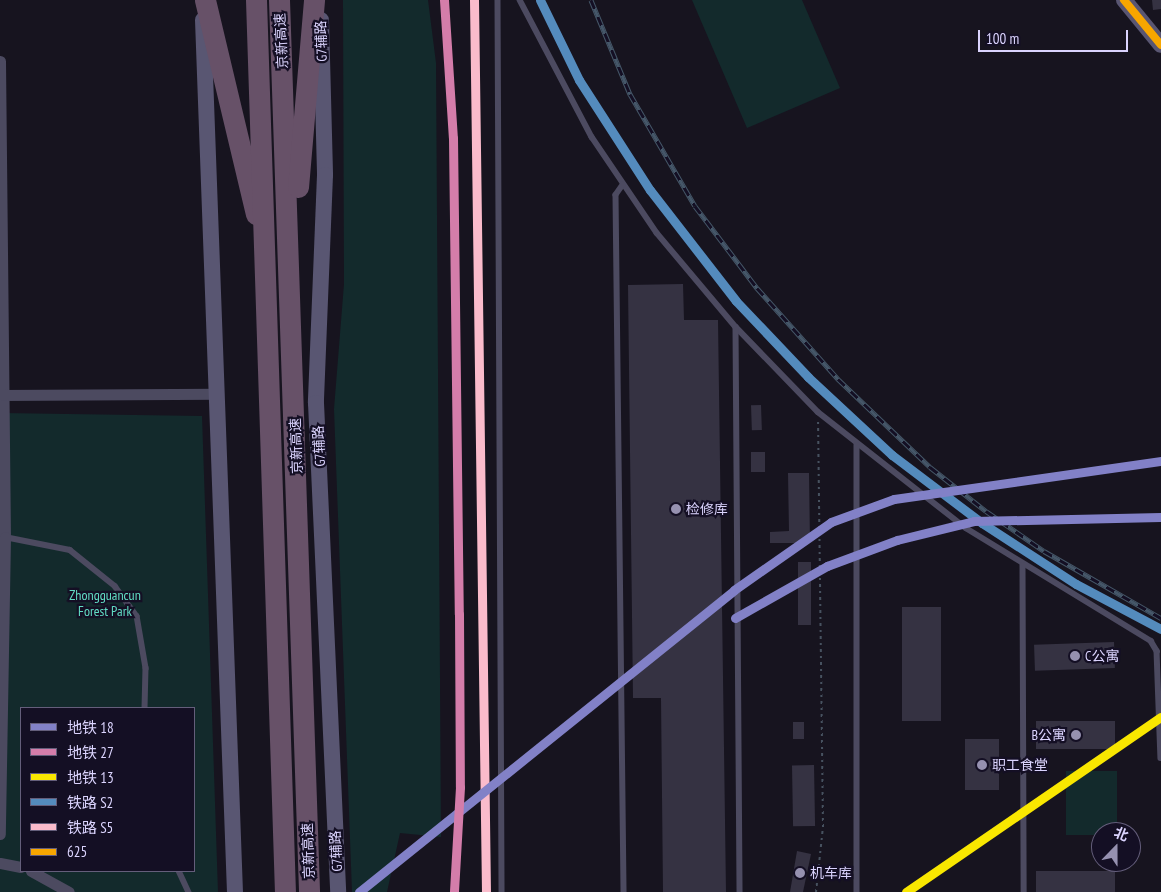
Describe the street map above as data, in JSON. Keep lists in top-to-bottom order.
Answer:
{
  "streets": {
    "highway": ["京新高速"],
    "street": ["G7辅路"]
  },
  "parks": ["Zhongguancun Forest Park"],
  "places": [
    "检修库",
    "C公寓",
    "B公寓",
    "职工食堂",
    "机车库"
  ],
  "lines": [
    "metro line 27",
    "rail line S2",
    "rail line S5",
    "transit line 625",
    "metro line 18",
    "metro line 13"
  ],
  "legend": [
    "地铁 18",
    "地铁 27",
    "地铁 13",
    "铁路 S2",
    "铁路 S5",
    "625"
  ],
  "scale_bar": "100 m",
  "north": "top"
}
